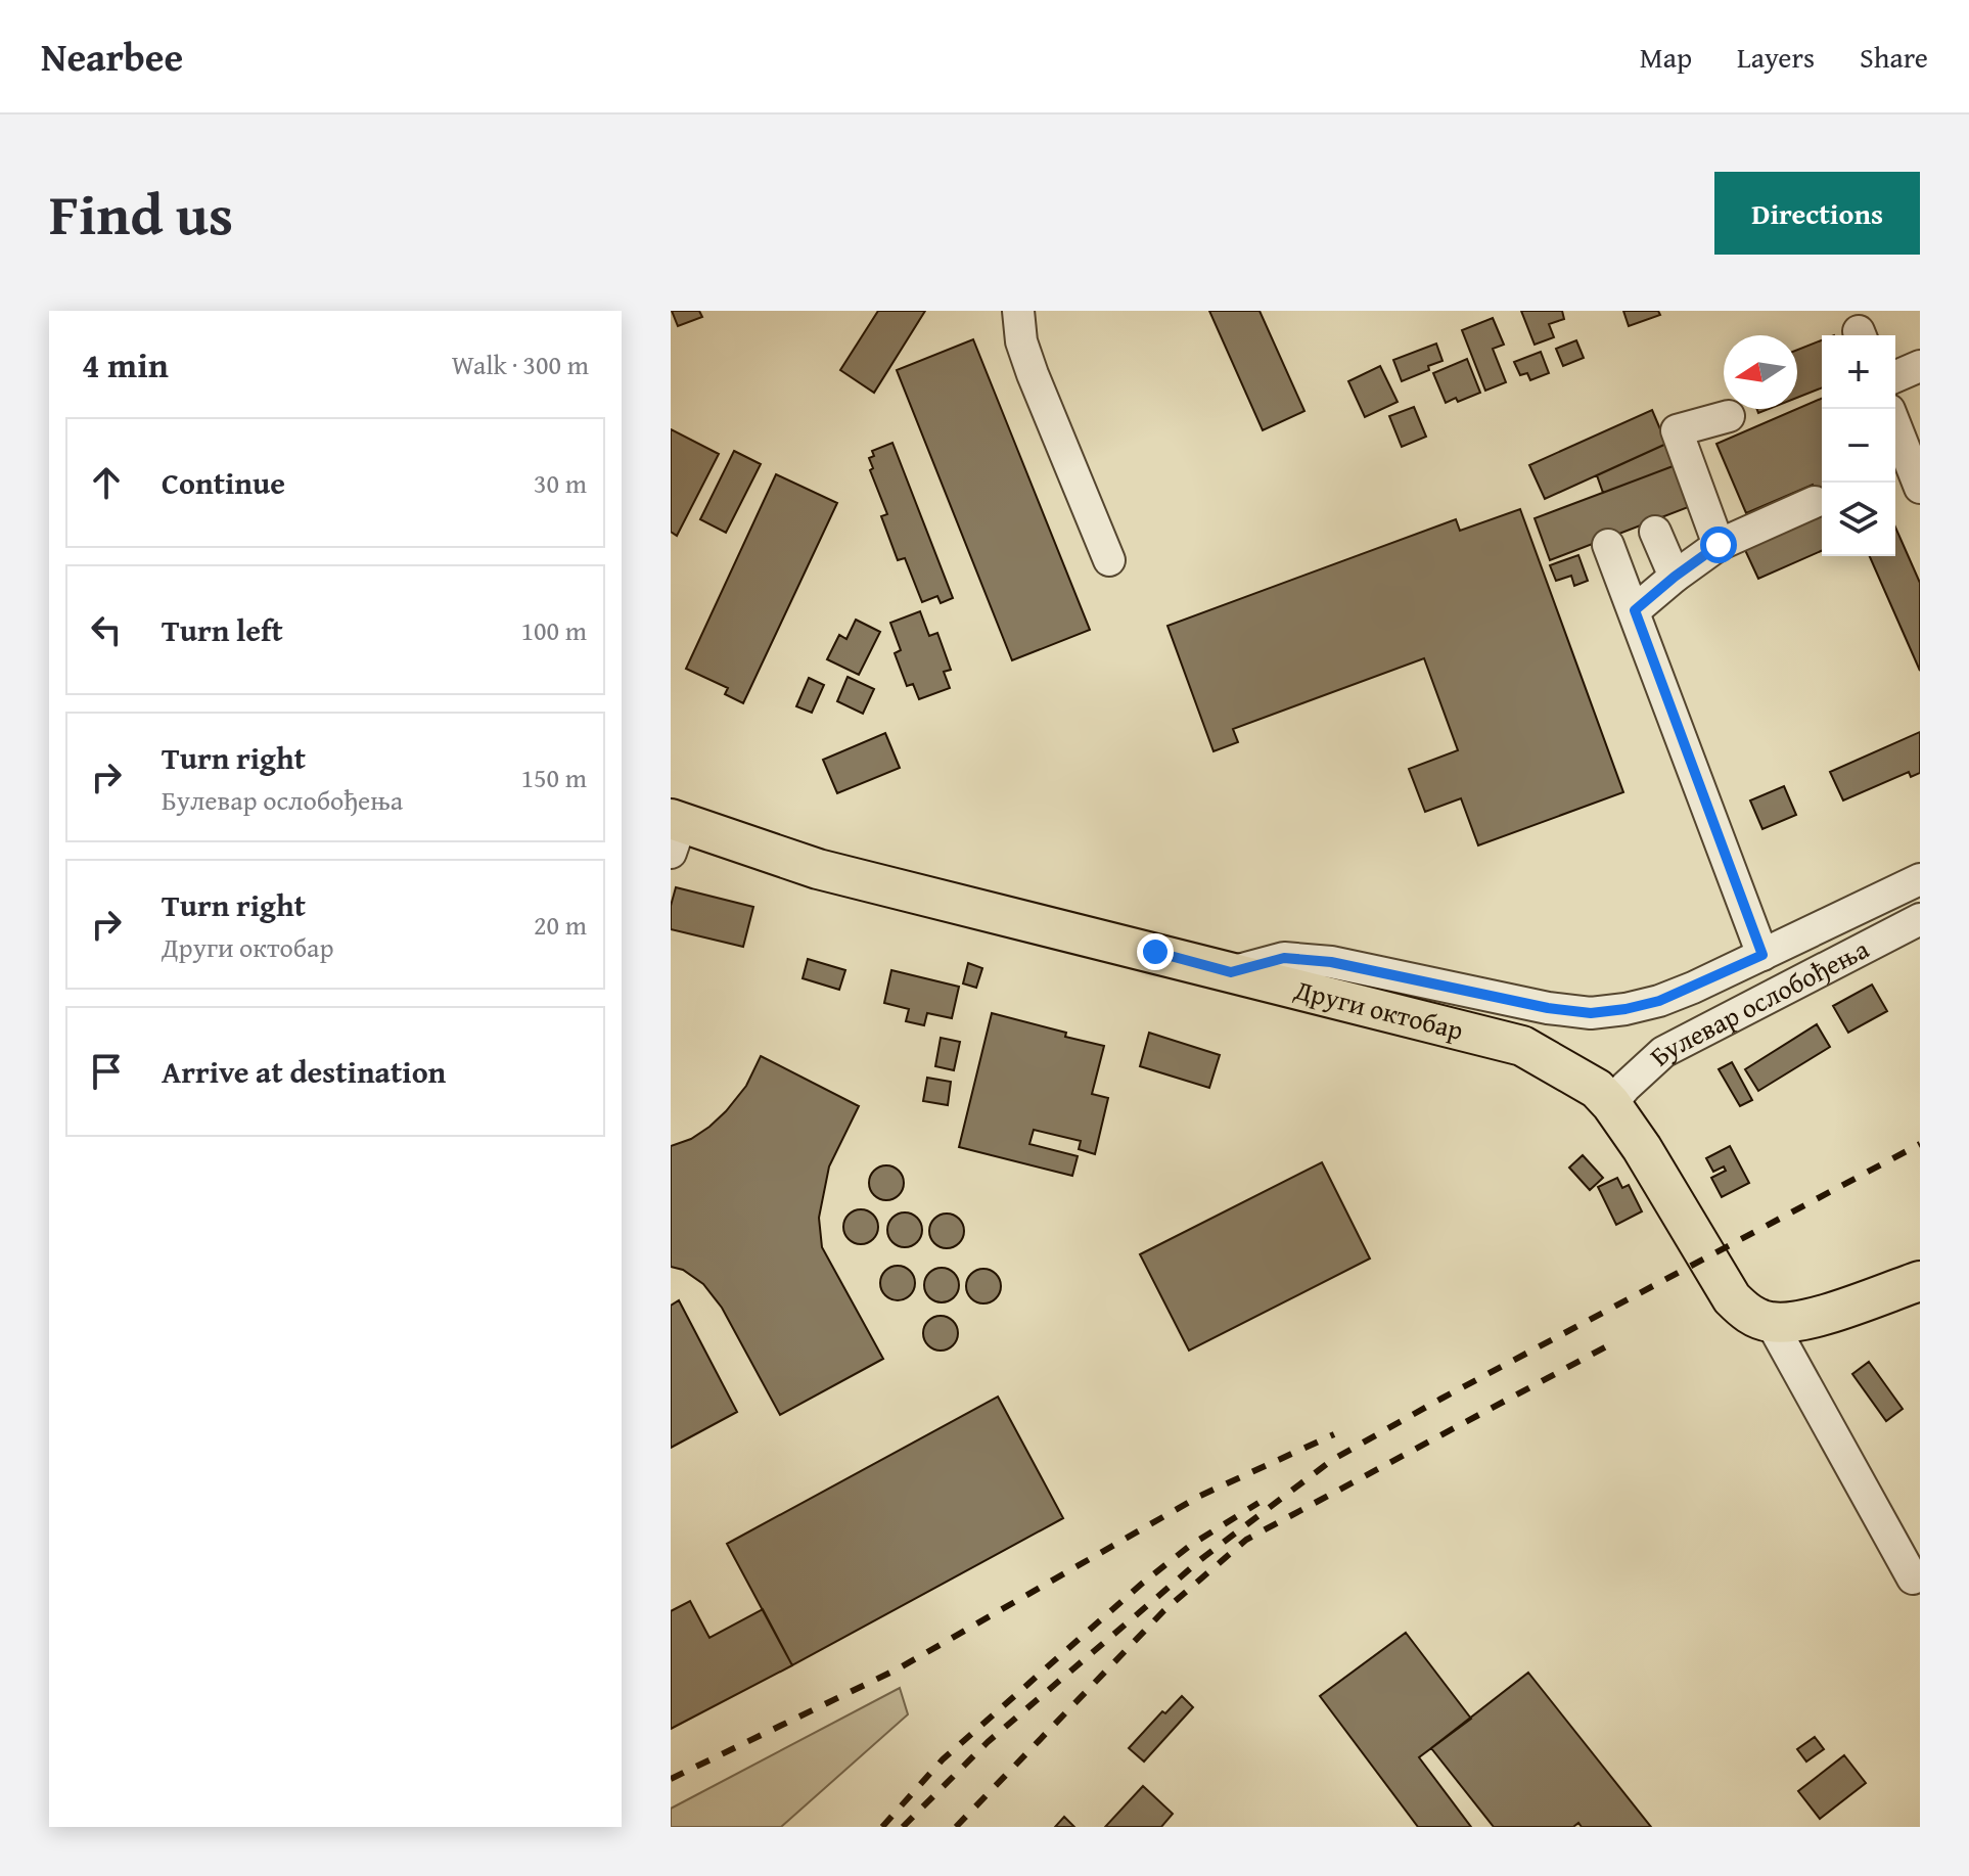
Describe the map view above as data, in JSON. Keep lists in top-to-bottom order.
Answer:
{
  "streets": {
    "main road": ["Други октобар"],
    "street": ["Булевар ослобођења"]
  },
  "crossings": [
    ["Булевар ослобођења", "Други октобар"]
  ],
  "north": "left",
  "page": {
    "header": "Nearbee",
    "nav": ["Map", "Layers", "Share"],
    "title": "Find us",
    "buttons": "Directions",
    "heading": ["4 min", "Walk · 300 m"],
    "map_buttons": ["+", "−"],
    "list": [
      ["Continue", "30 m"],
      ["Turn left", "100 m"],
      ["Turn right", "Булевар ослобођења", "150 m"],
      ["Turn right", "Други октобар", "20 m"],
      "Arrive at destination"
    ]
  }
}
